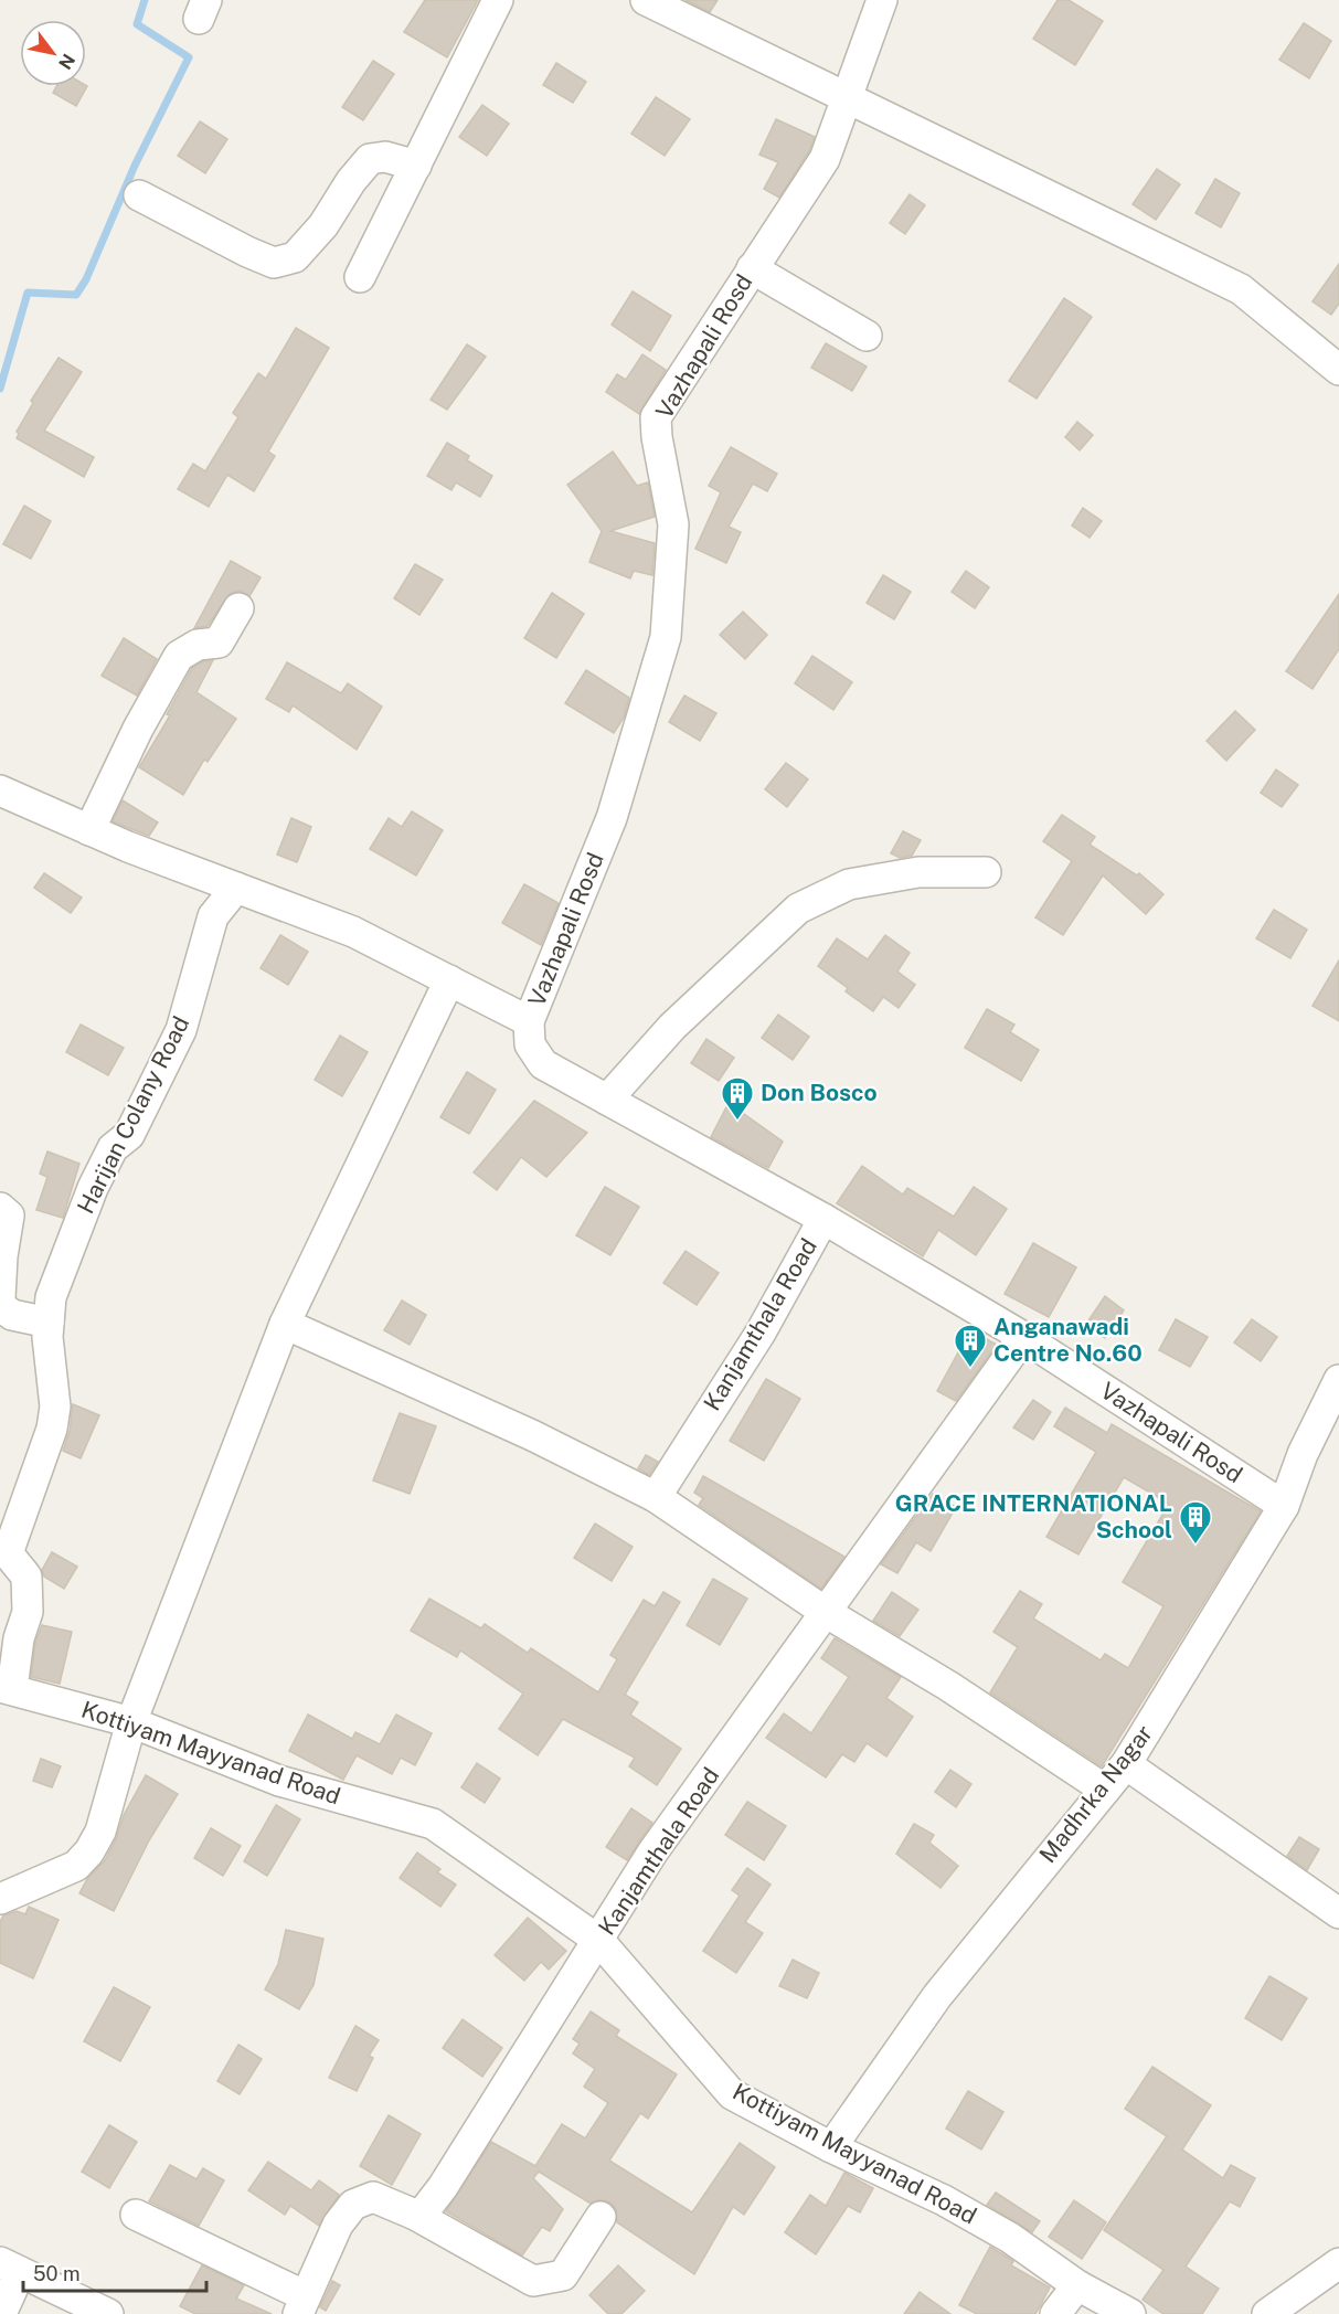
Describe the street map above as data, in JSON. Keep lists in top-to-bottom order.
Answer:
{
  "streets": {
    "street": [
      "Vazhapali Rosd",
      "Harijan Colany Road",
      "Kanjamthala Road",
      "Kottiyam Mayyanad Road",
      "Madhrka Nagar"
    ]
  },
  "crossings": [
    ["Vazhapali Rosd", "Kanjamthala Road"],
    ["Vazhapali Rosd", "Madhrka Nagar"],
    ["Harijan Colany Road", "Kottiyam Mayyanad Road"],
    ["Kanjamthala Road", "Kottiyam Mayyanad Road"],
    ["Kottiyam Mayyanad Road", "Madhrka Nagar"]
  ],
  "places": {
    "building": ["Don Bosco", "Anganawadi Centre No.60", "GRACE INTERNATIONAL School"]
  },
  "scale_bar": "50 m",
  "north": "bottom right"
}
